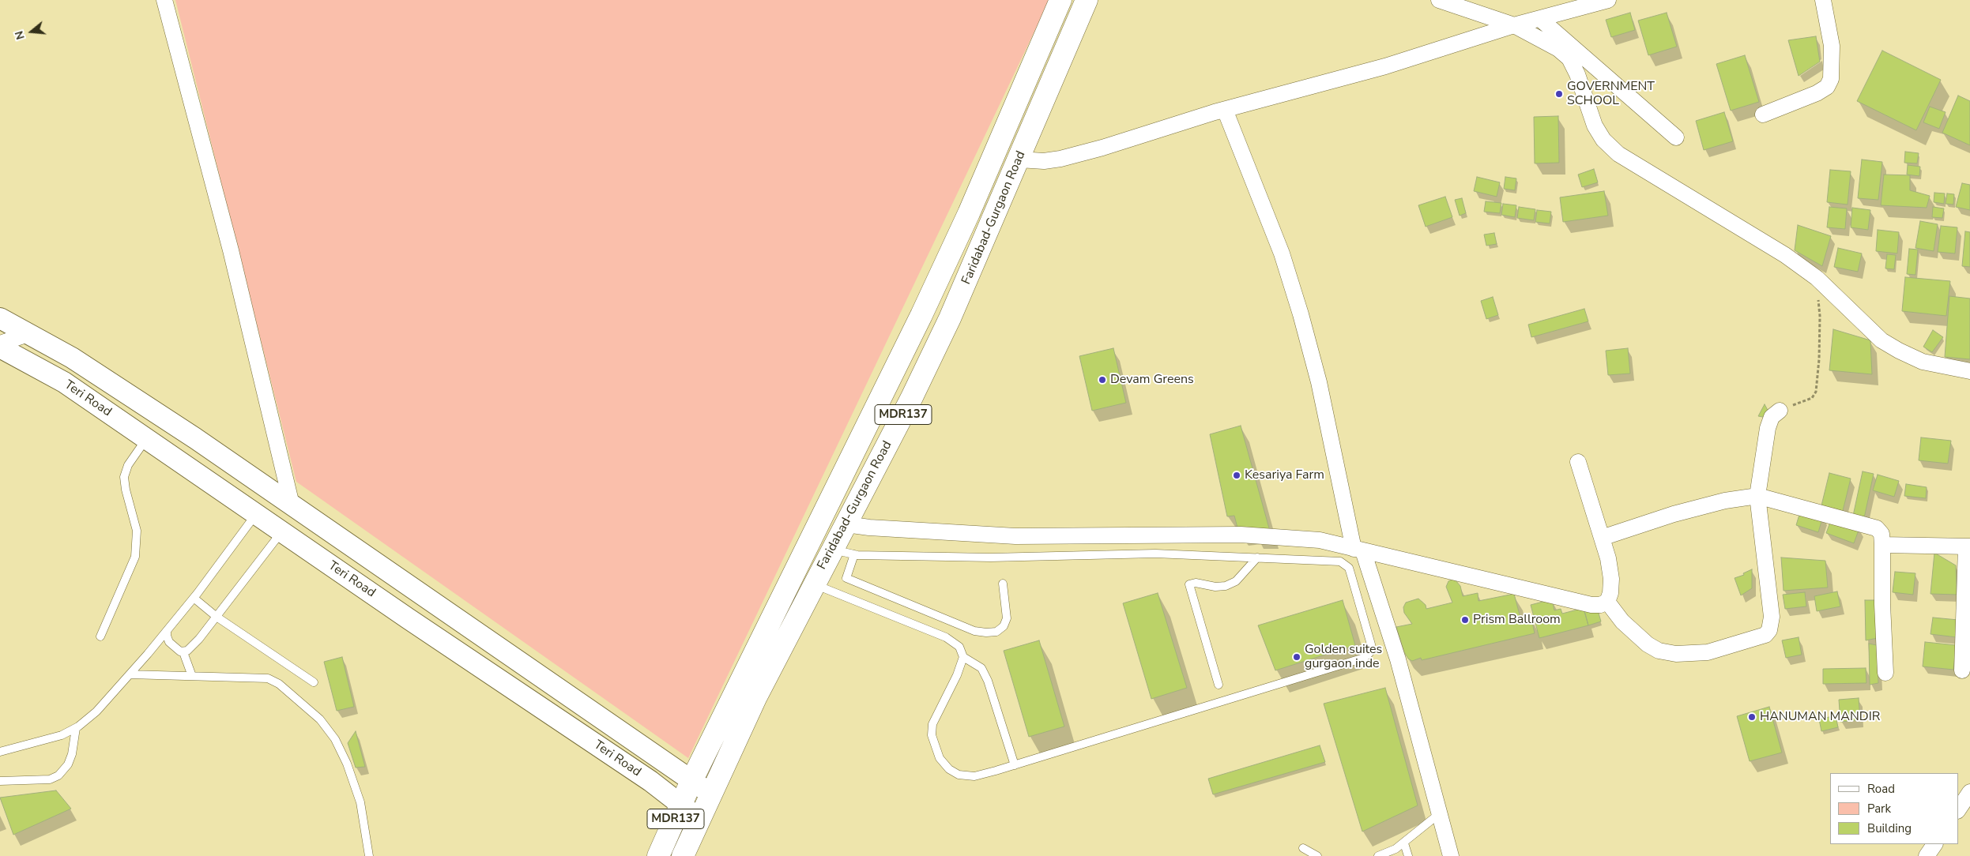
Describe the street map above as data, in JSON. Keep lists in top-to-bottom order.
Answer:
{
  "streets": {
    "main road": ["Faridabad-Gurgaon Road", "MDR137"],
    "street": ["Teri Road"]
  },
  "crossings": [
    ["Faridabad-Gurgaon Road", "Teri Road"]
  ],
  "places": [
    "GOVERNMENT SCHOOL",
    "Devam Greens",
    "Kesariya Farm",
    "Prism Ballroom",
    "Golden suites gurgaon inde",
    "HANUMAN MANDIR"
  ],
  "legend": ["Road", "Park", "Building"],
  "north": "left"
}
